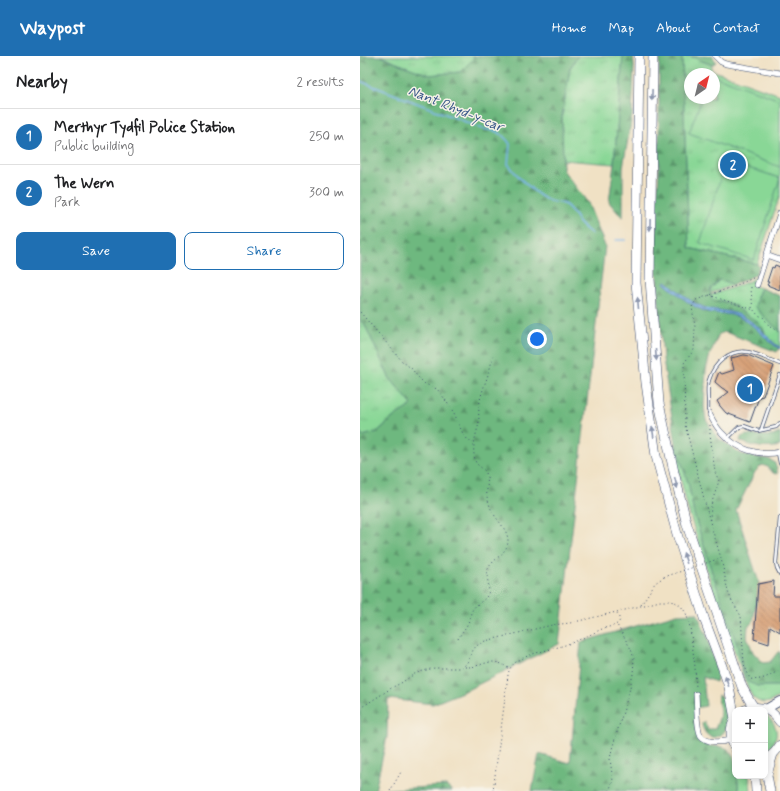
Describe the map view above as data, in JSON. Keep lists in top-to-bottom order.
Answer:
{
  "water": ["Nant Rhyd-y-car"],
  "north": "top right",
  "page": {
    "header": "Waypost",
    "nav": [
      "Home",
      "Map",
      "About",
      "Contact"
    ],
    "heading": ["Nearby", "2 results"],
    "list": [
      {
        "mark": "1",
        "name": "Merthyr Tydfil Police Station",
        "note": "Public building",
        "value": "250 m"
      },
      {
        "mark": "2",
        "name": "The Wern",
        "note": "Park",
        "value": "300 m"
      }
    ],
    "pins": ["2", "1"],
    "buttons": ["Save", "Share"],
    "map_buttons": ["+", "−"]
  }
}
